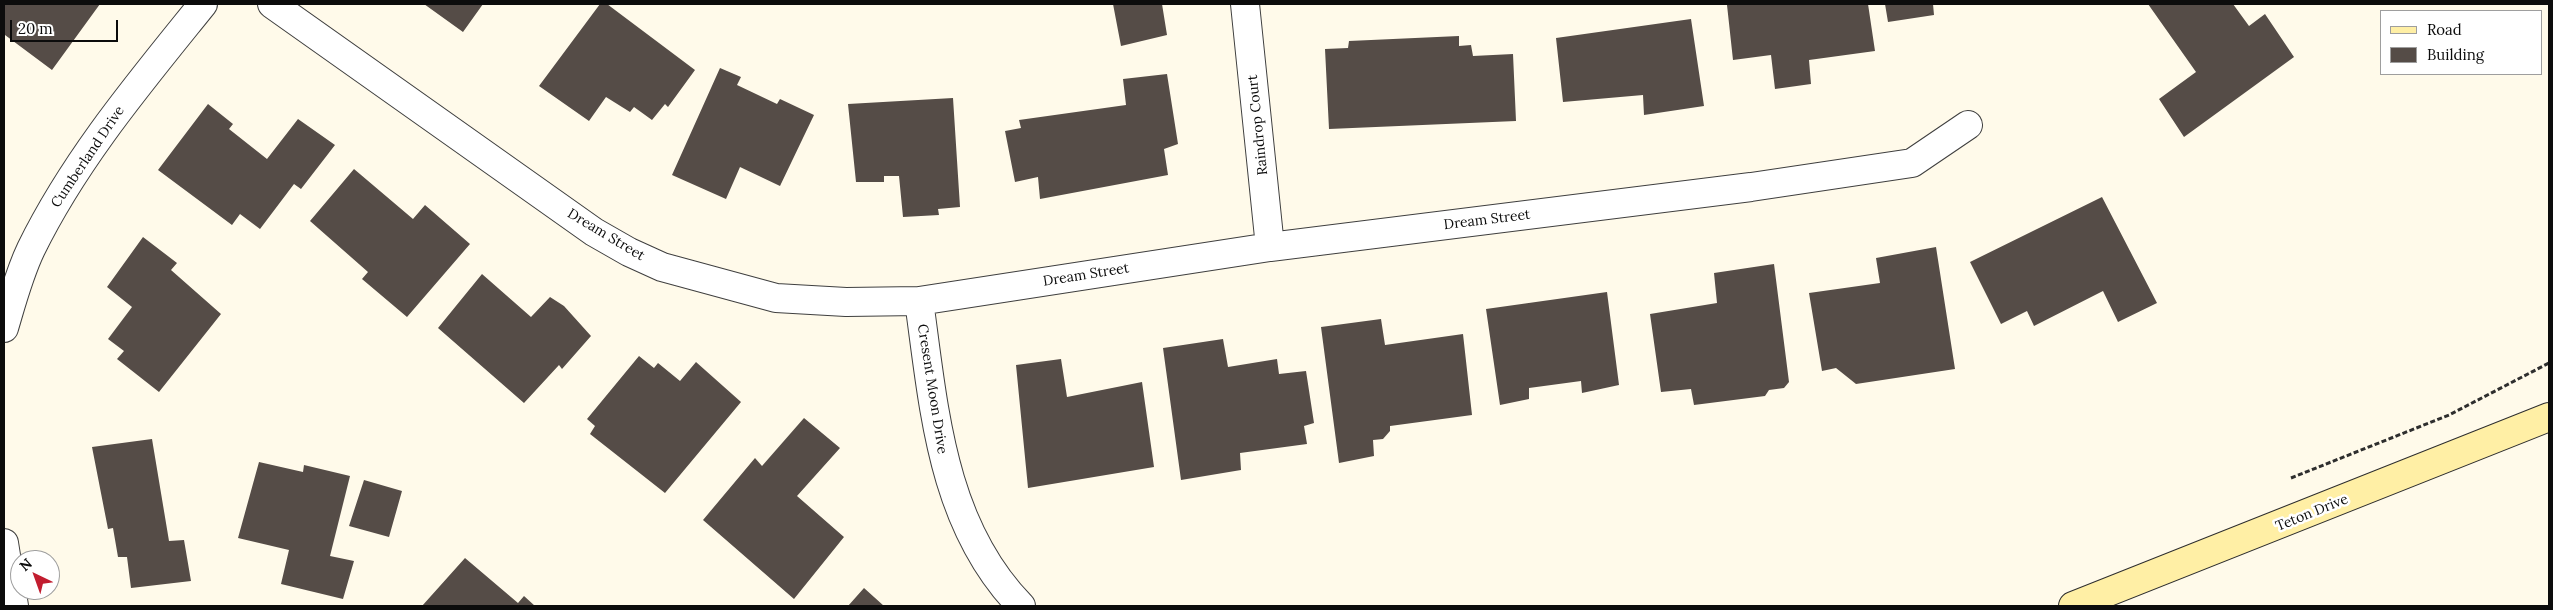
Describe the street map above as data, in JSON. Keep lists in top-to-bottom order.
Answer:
{
  "streets": {
    "street": [
      "Raindrop Court",
      "Cumberland Drive",
      "Dream Street",
      "Cresent Moon Drive",
      "Teton Drive"
    ]
  },
  "crossings": [
    ["Raindrop Court", "Dream Street"],
    ["Dream Street", "Cresent Moon Drive"]
  ],
  "legend": ["Road", "Building"],
  "scale_bar": "20 m",
  "north": "top left"
}
